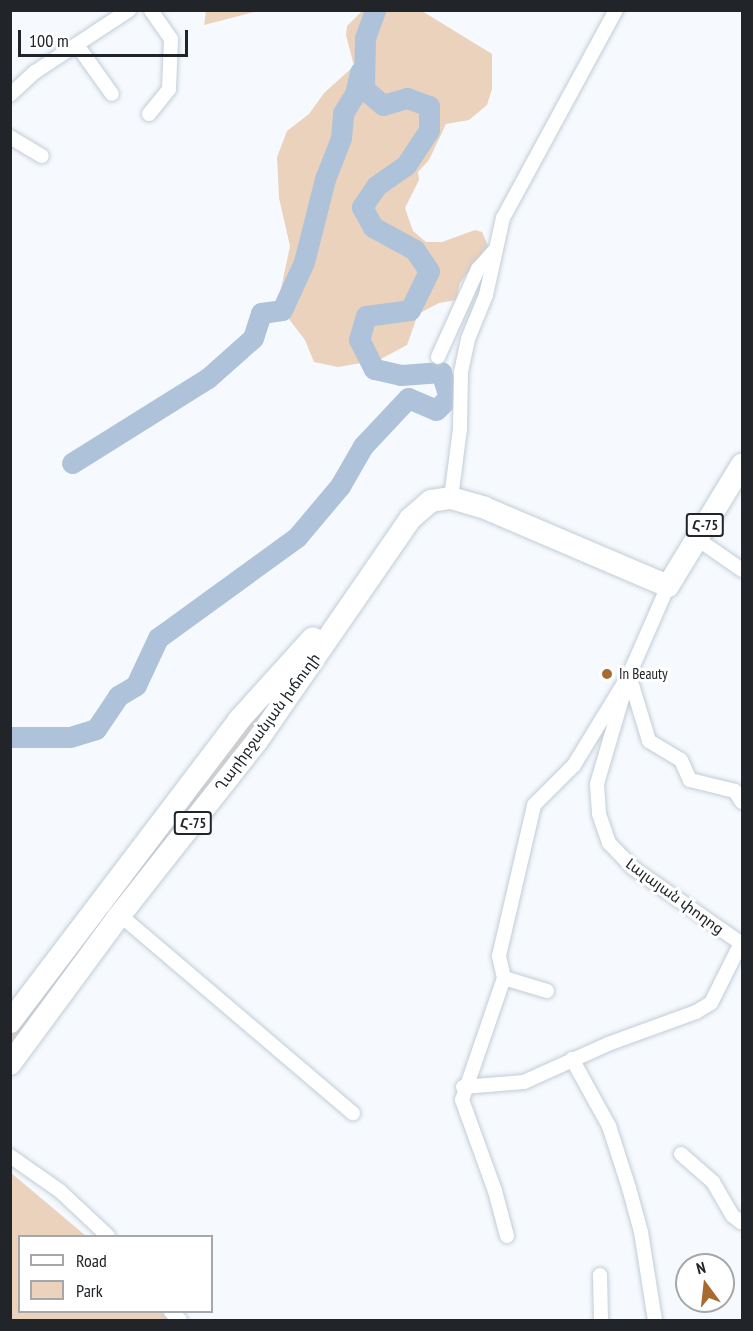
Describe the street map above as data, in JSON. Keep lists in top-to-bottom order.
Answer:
{
  "streets": {
    "highway": ["Հ-75", "Ղարիբջանյան խճուղի", "Լալայան փողոց"]
  },
  "places": ["In Beauty"],
  "legend": ["Road", "Park"],
  "scale_bar": "100 m",
  "north": "top"
}
